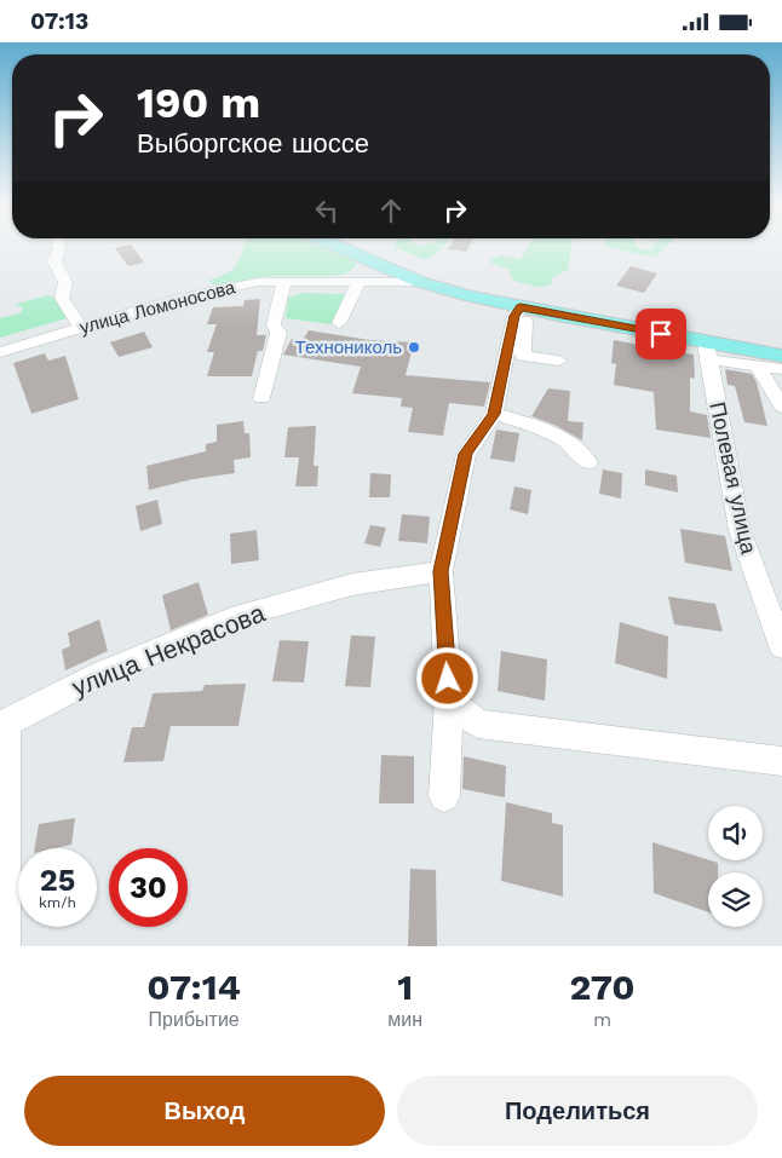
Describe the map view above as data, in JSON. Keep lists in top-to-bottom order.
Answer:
{
  "streets": {
    "street": ["улица Ломоносова", "Полевая улица", "улица Некрасова"]
  },
  "places": ["Технониколь"],
  "page": {
    "status": "07:13",
    "turn": ["190 m", "Выборгское шоссе"],
    "speed": "25 km/h",
    "limit": "30",
    "eta": [
      "07:14",
      "Прибытие",
      "1",
      "мин",
      "270",
      "m"
    ],
    "buttons": ["Выход", "Поделиться"]
  }
}
